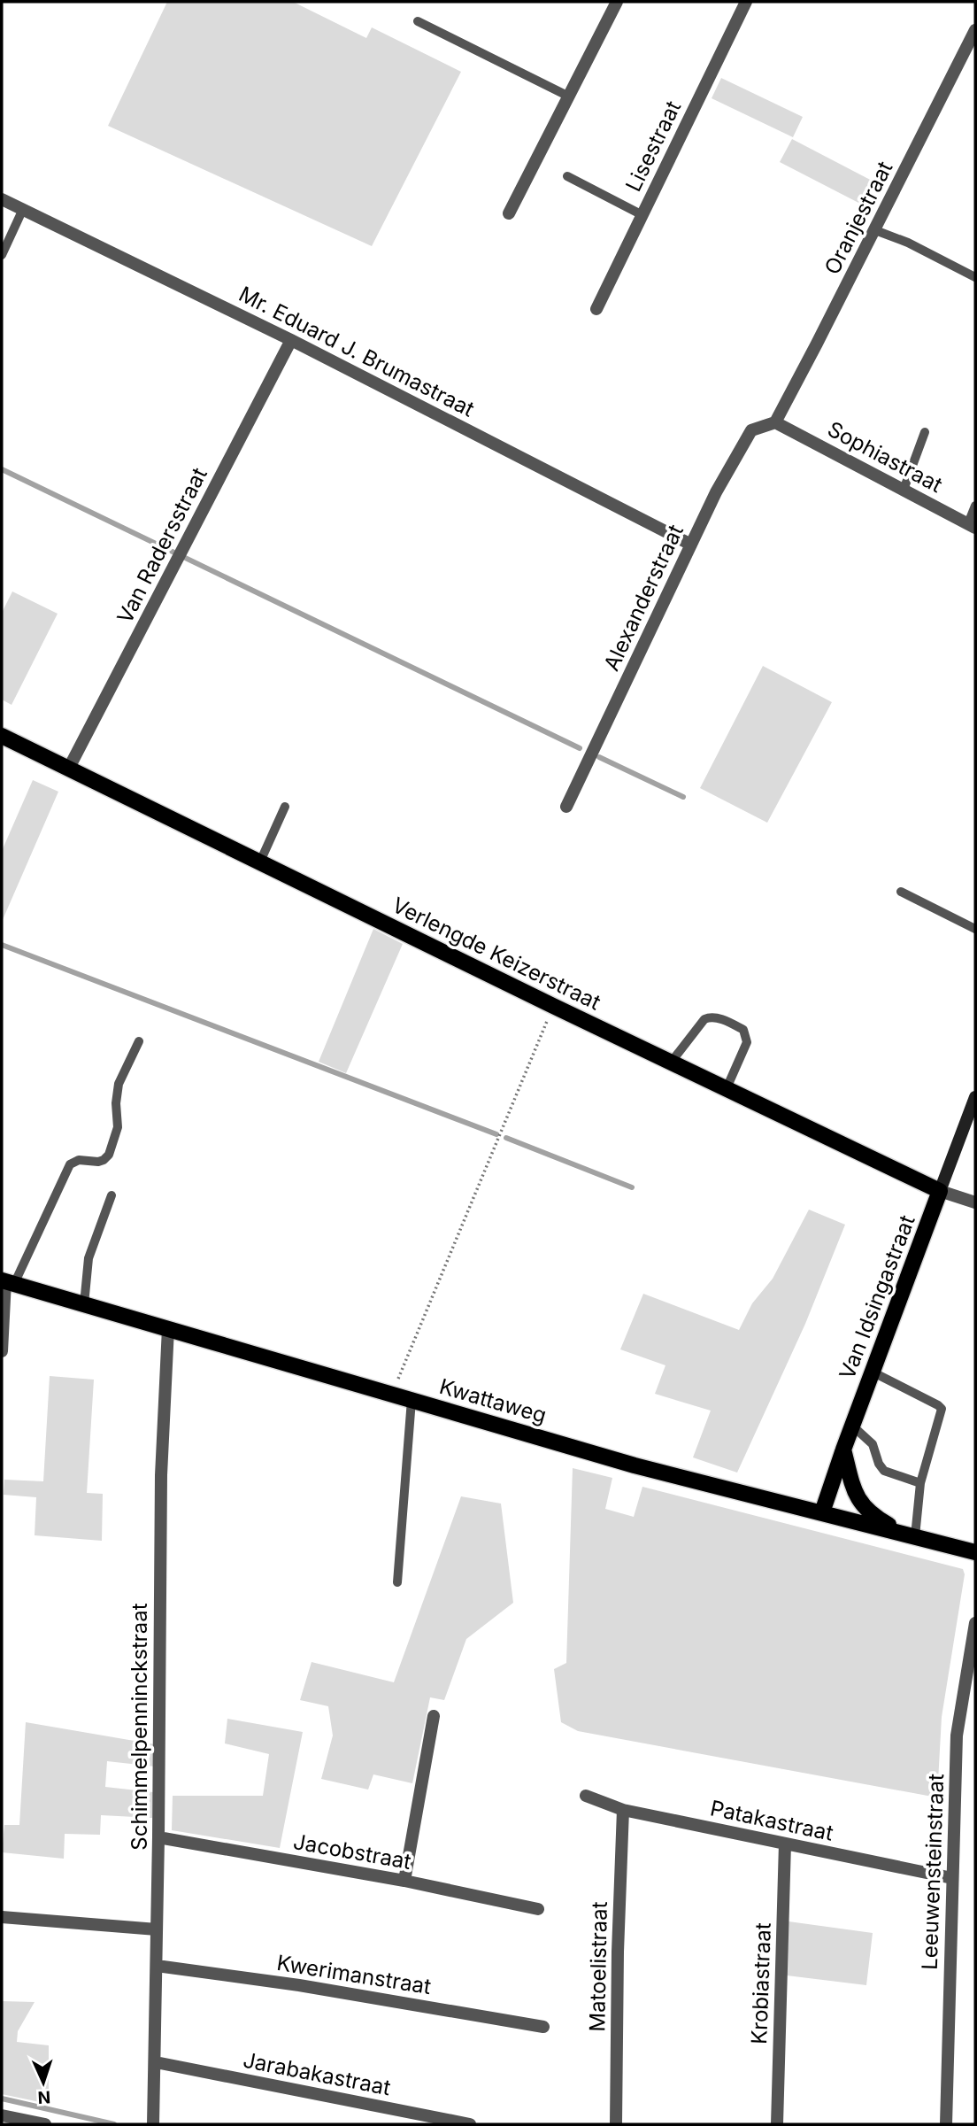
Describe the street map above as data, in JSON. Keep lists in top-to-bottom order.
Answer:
{
  "streets": {
    "main road": ["Verlengde Keizerstraat", "Van Idsingastraat", "Kwattaweg"],
    "street": [
      "Lisestraat",
      "Oranjestraat",
      "Mr. Eduard J. Brumastraat",
      "Sophiastraat",
      "Van Radersstraat",
      "Alexanderstraat",
      "Schimmelpenninckstraat",
      "Patakastraat",
      "Jacobstraat",
      "Leeuwensteinstraat",
      "Matoelistraat",
      "Kwerimanstraat",
      "Krobiastraat",
      "Jarabakastraat"
    ]
  },
  "crossings": [
    ["Oranjestraat", "Sophiastraat"],
    ["Oranjestraat", "Alexanderstraat"],
    ["Mr. Eduard J. Brumastraat", "Van Radersstraat"],
    ["Mr. Eduard J. Brumastraat", "Alexanderstraat"],
    ["Sophiastraat", "Alexanderstraat"],
    ["Van Radersstraat", "Verlengde Keizerstraat"],
    ["Verlengde Keizerstraat", "Van Idsingastraat"],
    ["Van Idsingastraat", "Kwattaweg"],
    ["Kwattaweg", "Schimmelpenninckstraat"],
    ["Schimmelpenninckstraat", "Jacobstraat"],
    ["Schimmelpenninckstraat", "Kwerimanstraat"],
    ["Schimmelpenninckstraat", "Jarabakastraat"],
    ["Patakastraat", "Leeuwensteinstraat"],
    ["Patakastraat", "Matoelistraat"],
    ["Patakastraat", "Krobiastraat"]
  ],
  "north": "bottom"
}
